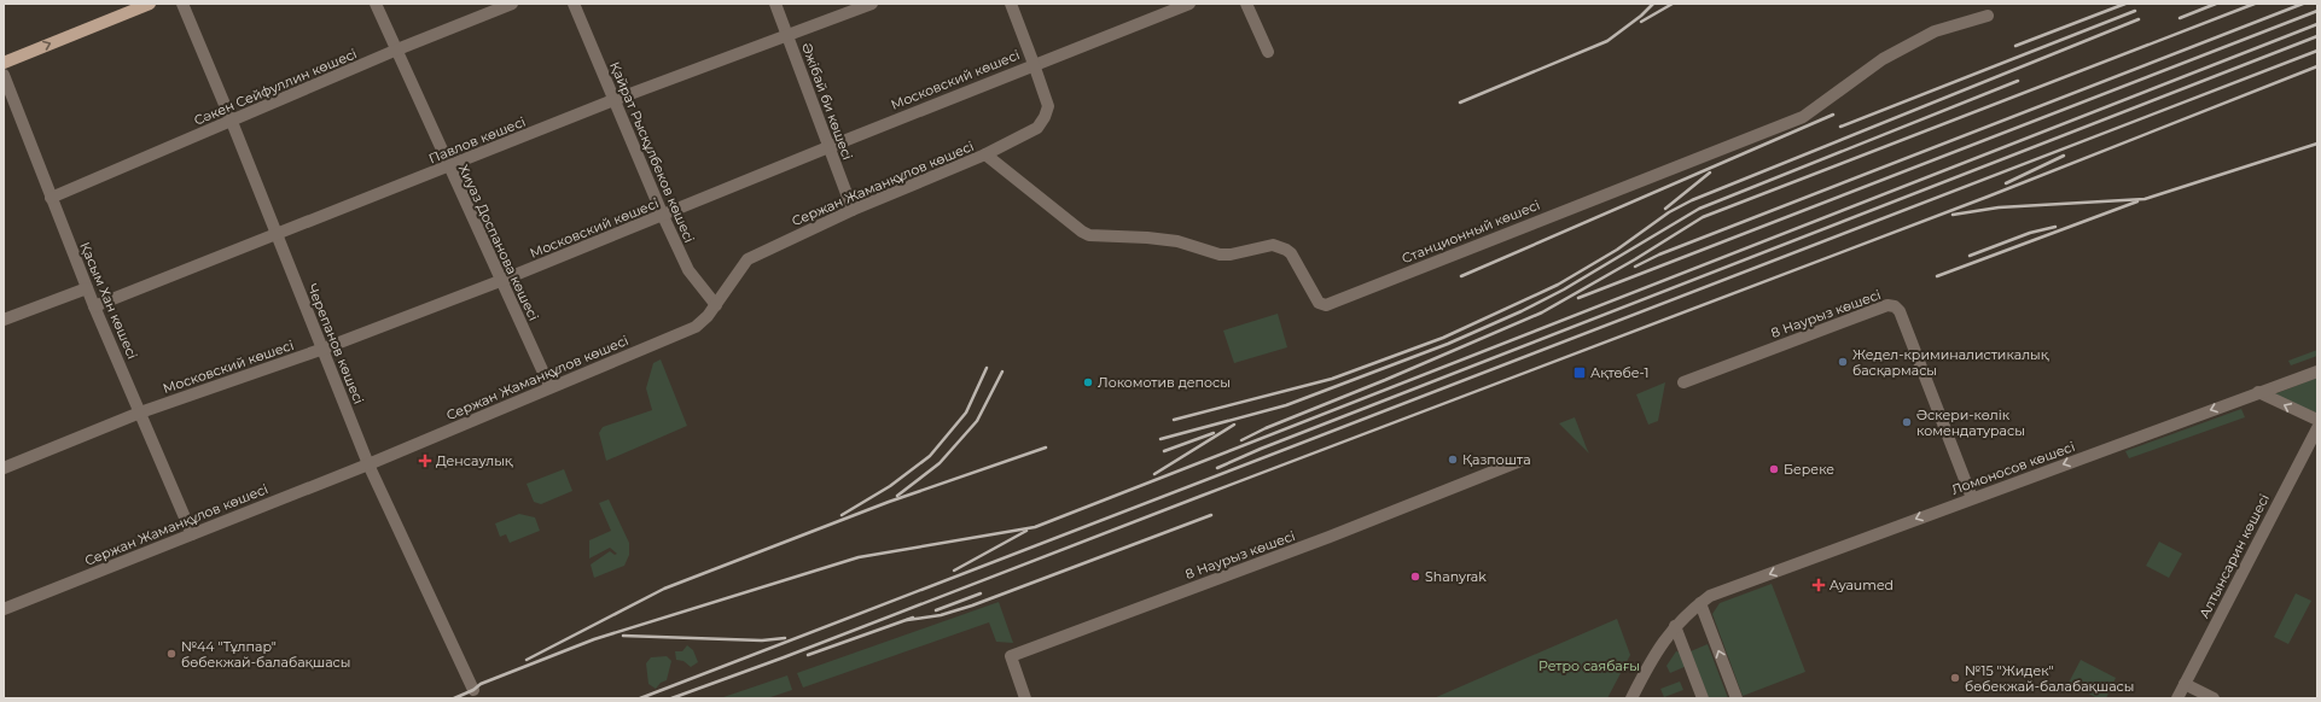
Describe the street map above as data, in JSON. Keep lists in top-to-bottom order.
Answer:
{
  "streets": {
    "street": [
      "Московский көшесі",
      "Сәкен Сейфуллин көшесі",
      "Әжібай би көшесі",
      "Павлов көшесі",
      "Қайрат Рысқұлбеков көшесі",
      "Сержан Жаманқұлов көшесі",
      "Станционный көшесі",
      "Хиуаз Доспанова көшесі",
      "Қасым Хан көшесі",
      "8 Наурыз көшесі",
      "Черепанов көшесі",
      "Ломоносов көшесі",
      "Алтынсарин көшесі"
    ]
  },
  "crossings": [
    ["Московский көшесі", "Әжібай би көшесі"],
    ["Московский көшесі", "Қайрат Рысқұлбеков көшесі"],
    ["Московский көшесі", "Сержан Жаманқұлов көшесі"],
    ["Московский көшесі", "Хиуаз Доспанова көшесі"],
    ["Московский көшесі", "Қасым Хан көшесі"],
    ["Московский көшесі", "Черепанов көшесі"],
    ["Сәкен Сейфуллин көшесі", "Хиуаз Доспанова көшесі"],
    ["Сәкен Сейфуллин көшесі", "Қасым Хан көшесі"],
    ["Сәкен Сейфуллин көшесі", "Черепанов көшесі"],
    ["Әжібай би көшесі", "Павлов көшесі"],
    ["Әжібай би көшесі", "Сержан Жаманқұлов көшесі"],
    ["Павлов көшесі", "Қайрат Рысқұлбеков көшесі"],
    ["Павлов көшесі", "Хиуаз Доспанова көшесі"],
    ["Павлов көшесі", "Қасым Хан көшесі"],
    ["Павлов көшесі", "Черепанов көшесі"],
    ["Қайрат Рысқұлбеков көшесі", "Сержан Жаманқұлов көшесі"],
    ["Сержан Жаманқұлов көшесі", "Станционный көшесі"],
    ["Сержан Жаманқұлов көшесі", "Хиуаз Доспанова көшесі"],
    ["Сержан Жаманқұлов көшесі", "Қасым Хан көшесі"],
    ["Сержан Жаманқұлов көшесі", "Черепанов көшесі"],
    ["8 Наурыз көшесі", "Ломоносов көшесі"]
  ],
  "one_way": ["Ломоносов көшесі"],
  "parks": ["Ретро саябағы"],
  "places": {
    "other": [
      "Жедел-криминалистикалық басқармасы",
      "Локомотив депосы",
      "Әскери-көлік комендатурасы",
      "Қазпошта",
      "Береке",
      "Shanyrak",
      "№44 \"Тұлпар\" бөбекжай-балабақшасы",
      "№15 \"Жидек\" бөбекжай-балабақшасы"
    ],
    "transit": ["Ақтөбе-1"],
    "health": ["Денсаулық", "Ayaumed"]
  }
}
